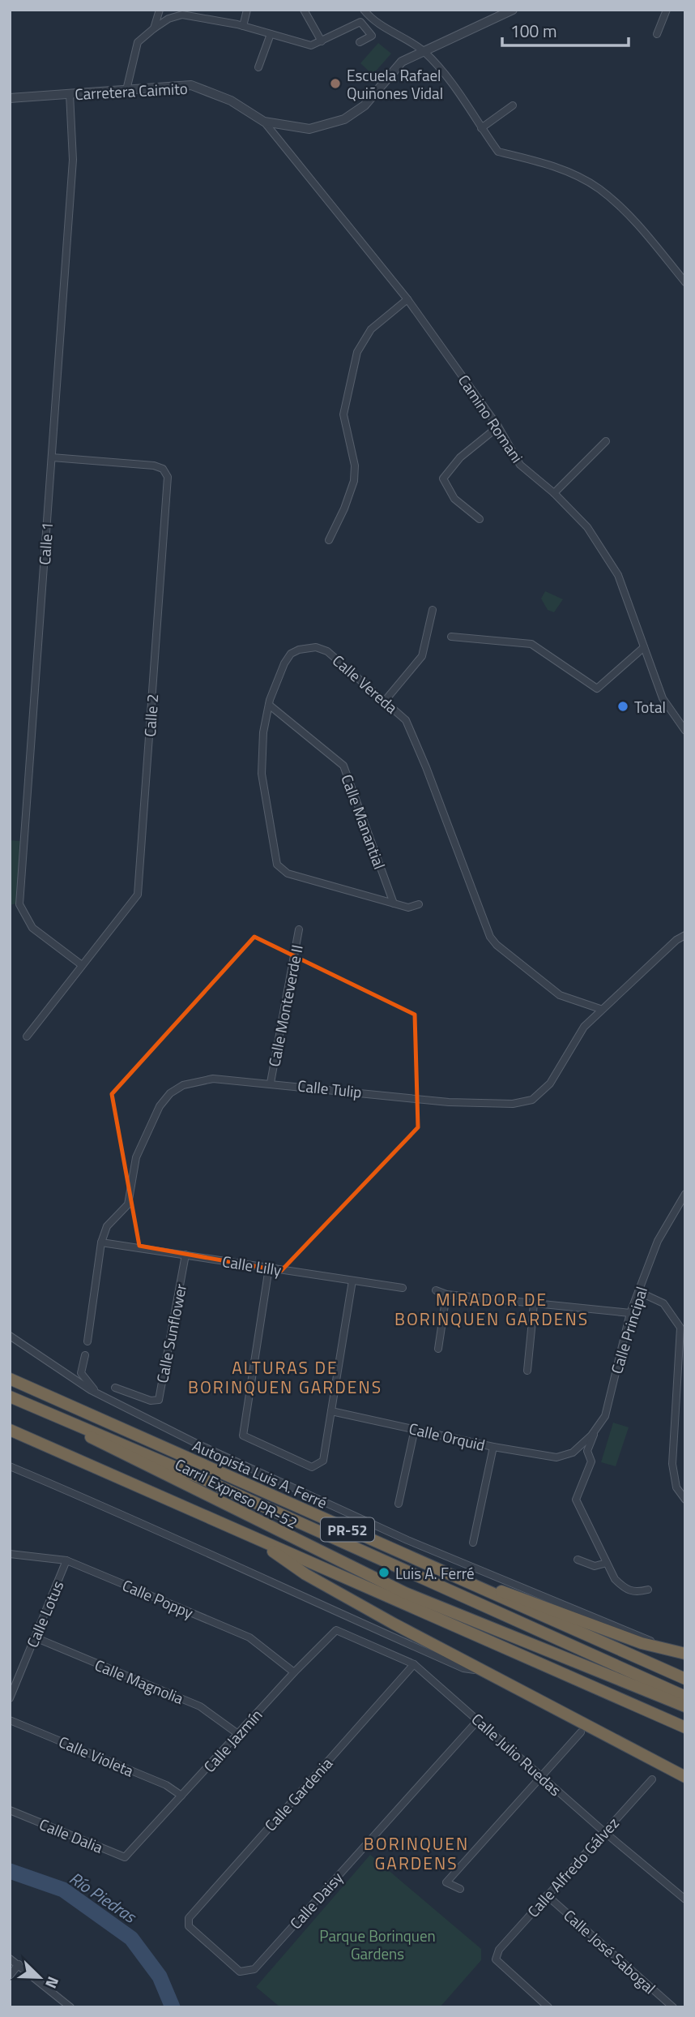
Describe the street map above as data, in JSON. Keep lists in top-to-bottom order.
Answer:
{
  "streets": {
    "highway": ["Autopista Luis A. Ferré", "Carril Expreso PR-52", "PR-52"],
    "street": [
      "Carretera Caimito",
      "Camino Romani",
      "Calle 1",
      "Calle Vereda",
      "Calle 2",
      "Calle Manantial",
      "Calle Monteverde II",
      "Calle Tulip",
      "Calle Lilly",
      "Calle Principal",
      "Calle Sunflower",
      "Calle Orquid",
      "Calle Poppy",
      "Calle Lotus",
      "Calle Magnolia",
      "Calle Jazmín",
      "Calle Julio Ruedas",
      "Calle Violeta",
      "Calle Gardenia",
      "Calle Dalia",
      "Calle Alfredo Gálvez",
      "Calle Daisy",
      "Calle José Sabogal"
    ]
  },
  "crossings": [
    ["Carretera Caimito", "Camino Romani"],
    ["Carretera Caimito", "Calle 1"],
    ["Calle 1", "Calle 2"],
    ["Calle Vereda", "Calle Manantial"],
    ["Calle Vereda", "Calle Tulip"],
    ["Calle Monteverde II", "Calle Tulip"],
    ["Calle Tulip", "Calle Lilly"],
    ["Calle Lilly", "Calle Sunflower"],
    ["Calle Principal", "Calle Orquid"],
    ["Calle Poppy", "Calle Lotus"],
    ["Calle Poppy", "Calle Jazmín"],
    ["Calle Lotus", "Calle Magnolia"],
    ["Calle Magnolia", "Calle Jazmín"],
    ["Calle Jazmín", "Calle Julio Ruedas"],
    ["Calle Jazmín", "Calle Violeta"],
    ["Calle Jazmín", "Calle Dalia"],
    ["Calle Julio Ruedas", "Calle Gardenia"],
    ["Calle Julio Ruedas", "Calle Alfredo Gálvez"],
    ["Calle Julio Ruedas", "Calle Daisy"],
    ["Calle Gardenia", "Calle Daisy"],
    ["Calle Alfredo Gálvez", "Calle José Sabogal"]
  ],
  "districts": ["MIRADOR DE BORINQUEN GARDENS", "ALTURAS DE BORINQUEN GARDENS", "BORINQUEN GARDENS"],
  "water": ["Río Piedras"],
  "parks": ["Parque Borinquen Gardens"],
  "places": ["Escuela Rafael Quiñones Vidal", "Total", "Luis A. Ferré"],
  "scale_bar": "100 m",
  "north": "bottom right"
}
